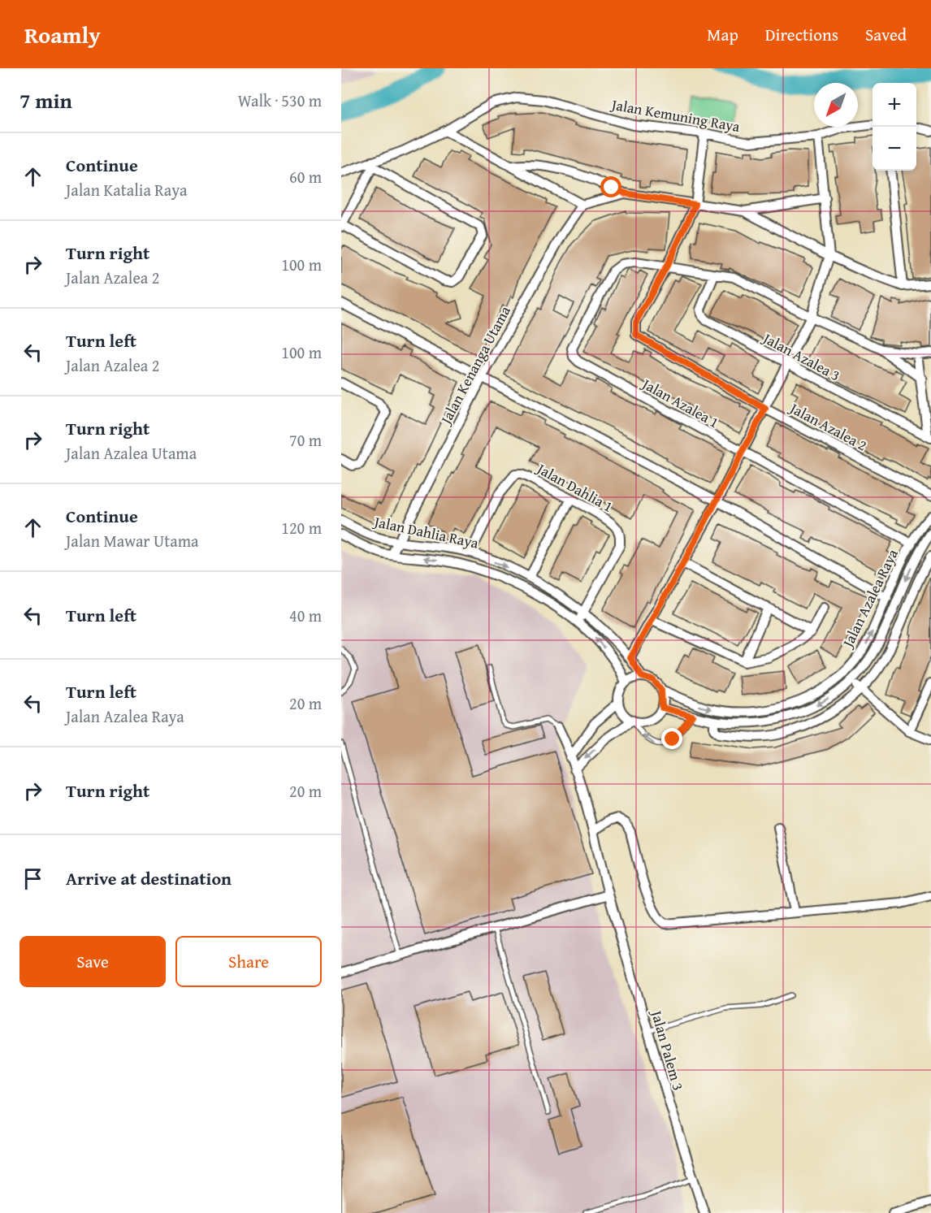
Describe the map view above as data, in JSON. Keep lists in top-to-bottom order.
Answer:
{
  "streets": {
    "street": [
      "Jalan Kemuning Raya",
      "Jalan Azalea 3",
      "Jalan Kenanga Utama",
      "Jalan Azalea 1",
      "Jalan Azalea 2",
      "Jalan Dahlia 1",
      "Jalan Dahlia Raya",
      "Jalan Azalea Raya",
      "Jalan Palem 3"
    ]
  },
  "crossings": [
    ["Jalan Kemuning Raya", "Jalan Azalea 2"],
    ["Jalan Azalea 3", "Jalan Azalea 1"],
    ["Jalan Kenanga Utama", "Jalan Dahlia Raya"],
    ["Jalan Azalea 1", "Jalan Azalea 2"],
    ["Jalan Azalea 1", "Jalan Azalea Raya"],
    ["Jalan Dahlia 1", "Jalan Dahlia Raya"],
    ["Jalan Dahlia Raya", "Jalan Azalea Raya"]
  ],
  "north": "bottom left",
  "page": {
    "header": "Roamly",
    "nav": ["Map", "Directions", "Saved"],
    "heading": ["7 min", "Walk · 530 m"],
    "map_buttons": ["+", "−"],
    "list": [
      ["Continue", "Jalan Katalia Raya", "60 m"],
      ["Turn right", "Jalan Azalea 2", "100 m"],
      ["Turn left", "Jalan Azalea 2", "100 m"],
      ["Turn right", "Jalan Azalea Utama", "70 m"],
      ["Continue", "Jalan Mawar Utama", "120 m"],
      ["Turn left", "40 m"],
      ["Turn left", "Jalan Azalea Raya", "20 m"],
      ["Turn right", "20 m"],
      "Arrive at destination"
    ],
    "buttons": ["Save", "Share"]
  }
}
